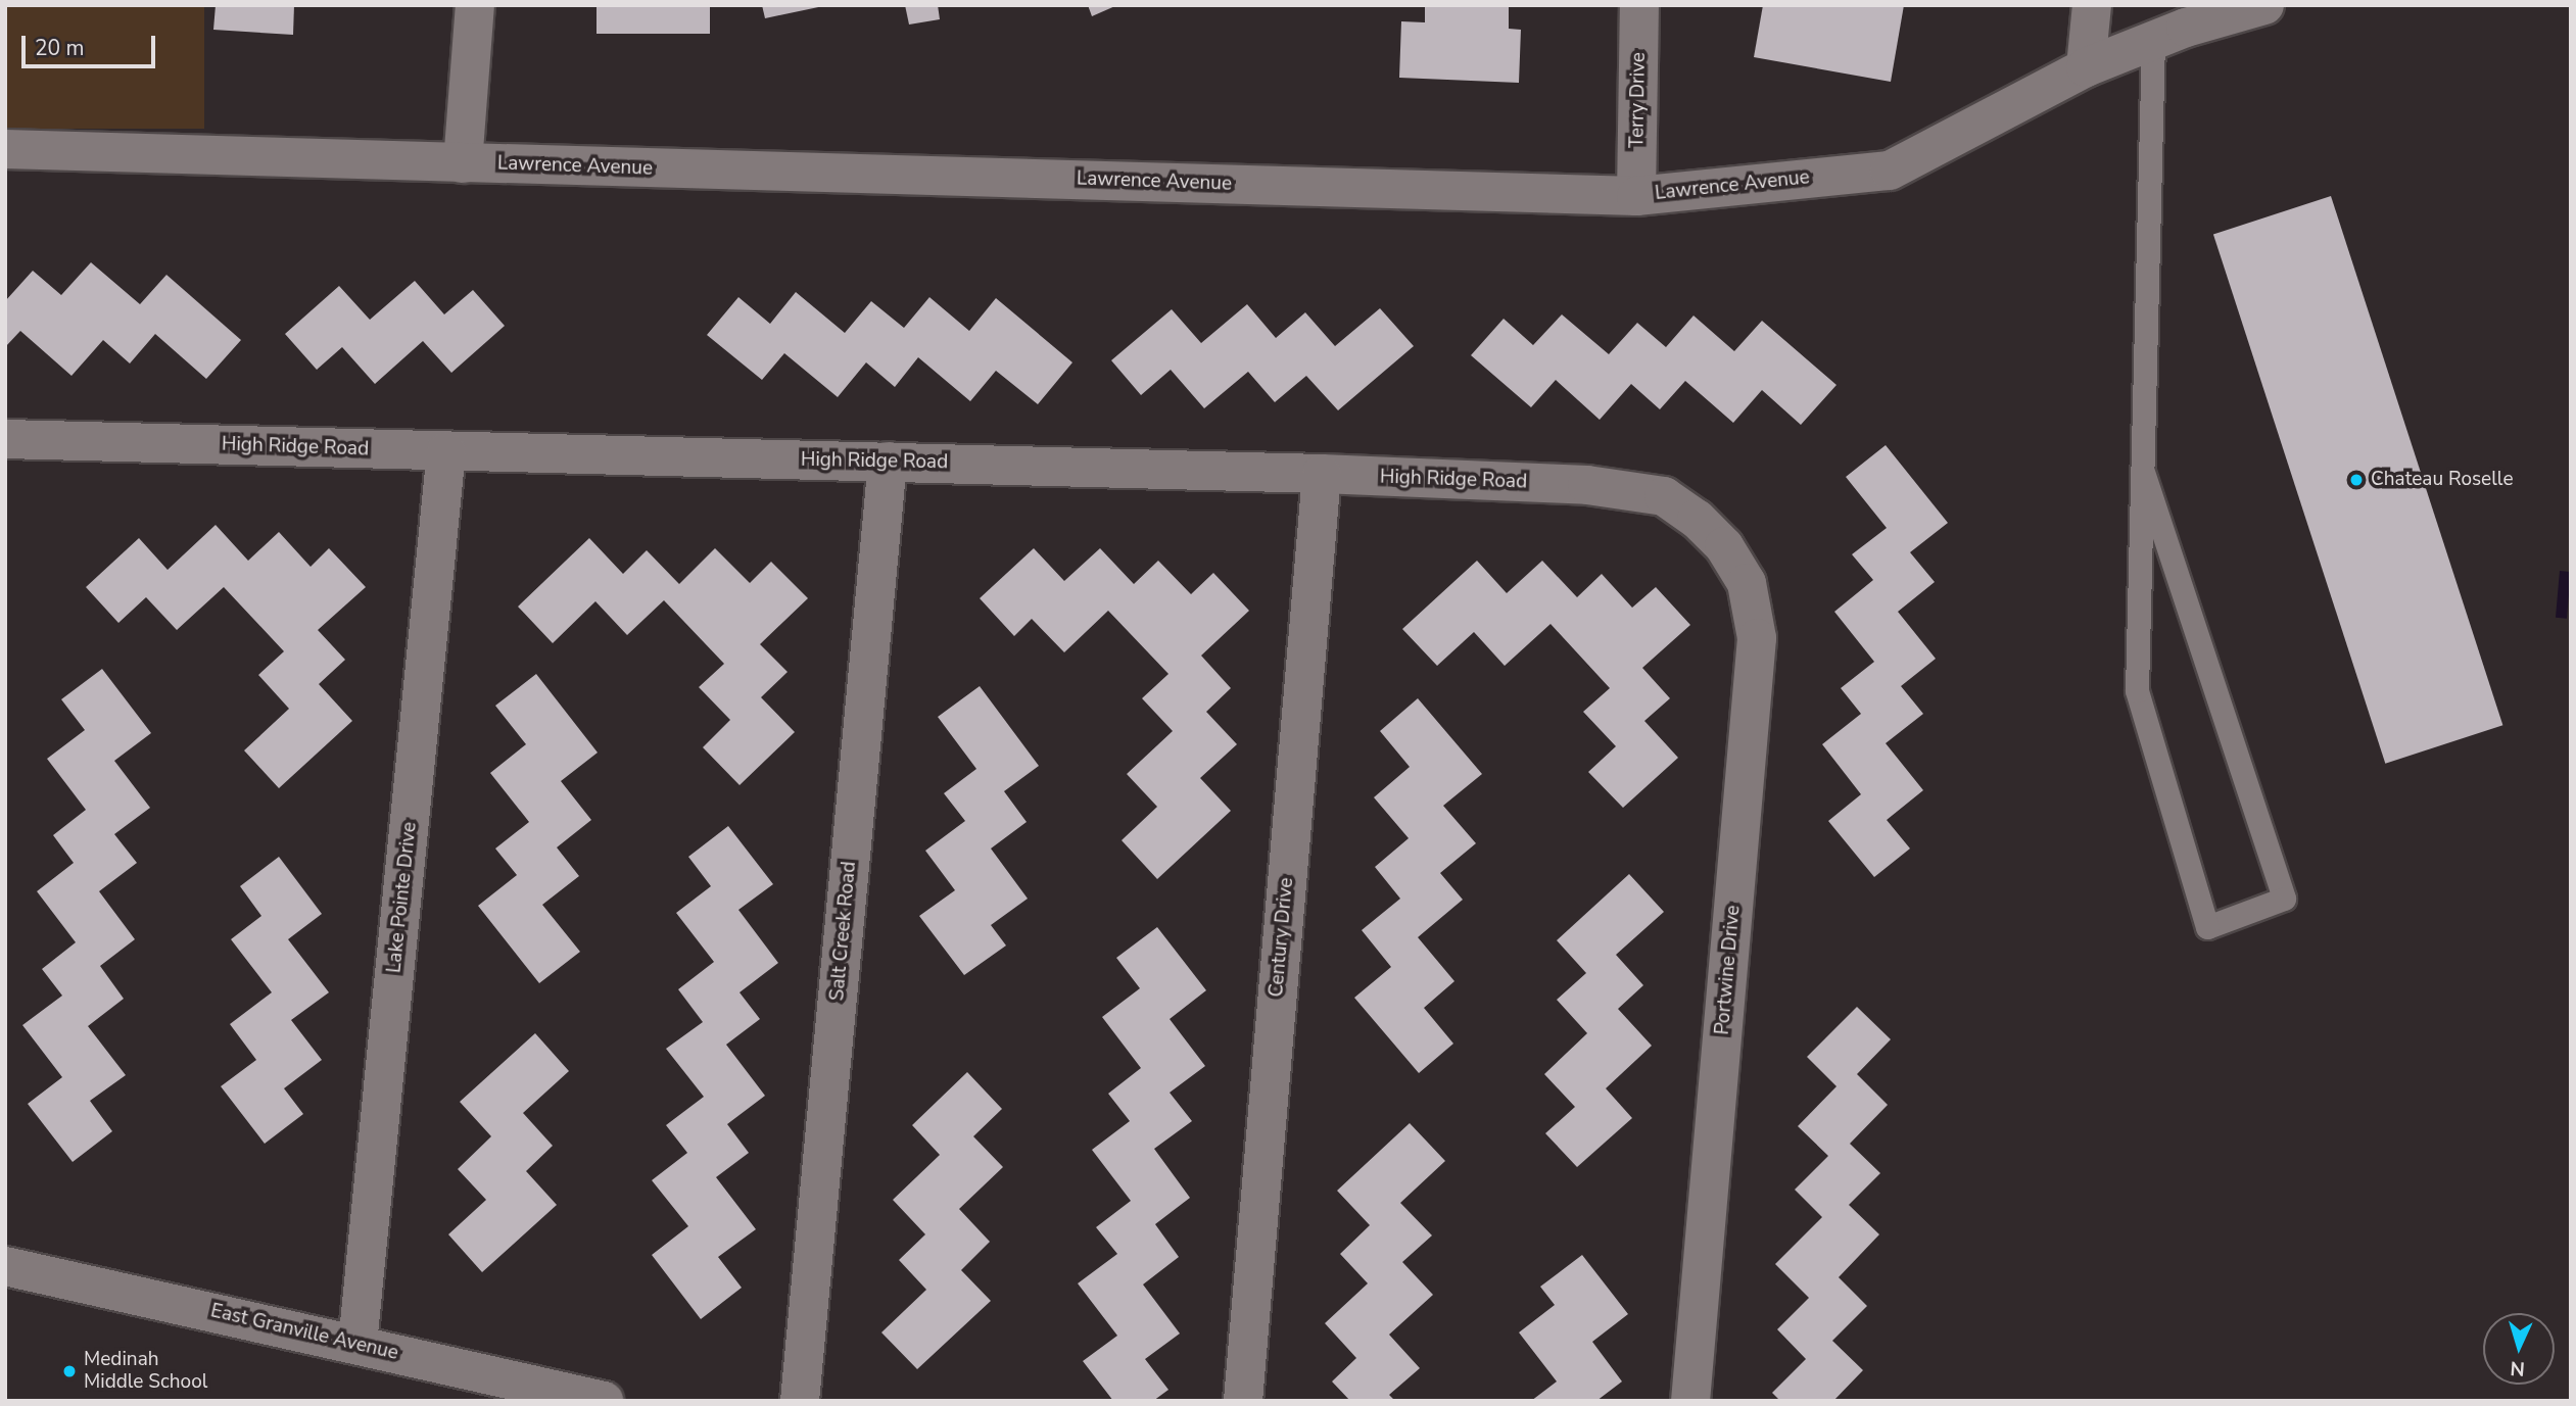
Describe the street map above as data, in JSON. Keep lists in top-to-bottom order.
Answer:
{
  "streets": {
    "street": [
      "Terry Drive",
      "Lawrence Avenue",
      "High Ridge Road",
      "Lake Pointe Drive",
      "Salt Creek Road",
      "Century Drive",
      "Portwine Drive",
      "East Granville Avenue"
    ]
  },
  "crossings": [
    ["Terry Drive", "Lawrence Avenue"],
    ["High Ridge Road", "Lake Pointe Drive"],
    ["High Ridge Road", "Salt Creek Road"],
    ["High Ridge Road", "Century Drive"],
    ["High Ridge Road", "Portwine Drive"],
    ["Lake Pointe Drive", "East Granville Avenue"]
  ],
  "places": ["Chateau Roselle", "Medinah Middle School"],
  "scale_bar": "20 m",
  "north": "bottom"
}
